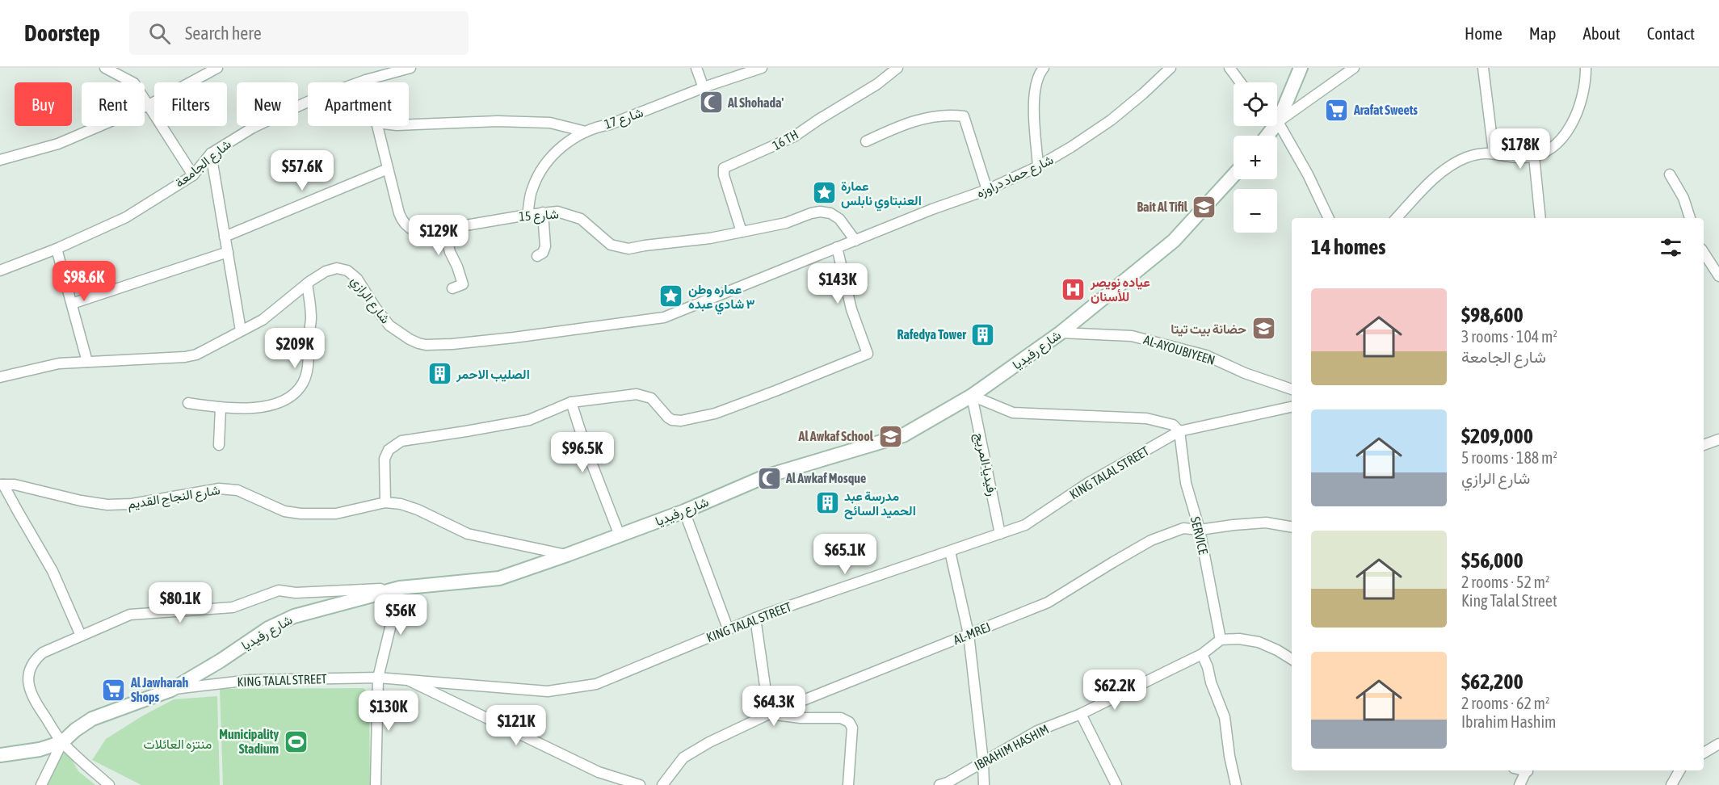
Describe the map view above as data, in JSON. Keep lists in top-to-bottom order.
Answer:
{
  "streets": {
    "main road": ["شارع رفيديا"],
    "street": [
      "شارع 17",
      "16 TH",
      "شارع الجامعة",
      "شارع حماد دراوزه",
      "شارع 15",
      "شارع الرازي",
      "AL-AYOUBIYEEN",
      "رفيديا-المريج",
      "KING TALAL STREET",
      "شارع النجاح القديم",
      "SERVICE",
      "AL-MREJ",
      "IBRAHIM HASHIM"
    ]
  },
  "crossings": [
    ["شارع 17", "شارع 15"],
    ["16 TH", "شارع 15"],
    ["شارع الجامعة", "شارع 15"],
    ["شارع حماد دراوزه", "شارع 15"],
    ["شارع حماد دراوزه", "شارع الرازي"],
    ["شارع رفيديا", "AL-AYOUBIYEEN"],
    ["شارع رفيديا", "رفيديا-المريج"],
    ["شارع رفيديا", "KING TALAL STREET"],
    ["شارع رفيديا", "شارع النجاح القديم"],
    ["رفيديا-المريج", "KING TALAL STREET"],
    ["KING TALAL STREET", "SERVICE"],
    ["SERVICE", "AL-MREJ"],
    ["SERVICE", "IBRAHIM HASHIM"]
  ],
  "parks": ["منتزه العائلات"],
  "places": {
    "mosque": ["Al Shohada'", "Al Awkaf Mosque"],
    "supermarket": ["Arafat Sweets", "Al Jawharah Shops"],
    "place": ["عمارة العنبتاوي نابلس", "عماره وطن ٣ شادي عبده"],
    "school or university": ["Bait Al Tifil", "حضانة بيت تيتا", "Al Awkaf School"],
    "hospital": ["عياده نويصر للأسنان"],
    "building": ["Rafedya Tower", "الصليب الاحمر", "مدرسة عبد الحميد السائح"],
    "sports": ["Municipality Stadium"]
  },
  "page": {
    "header": "Doorstep",
    "search": "Search here",
    "nav": [
      "Home",
      "Map",
      "About",
      "Contact"
    ],
    "map_buttons": ["+", "−"],
    "chip": [
      "Buy",
      "Rent",
      "Filters",
      "New",
      "Apartment"
    ],
    "price": [
      "$178K",
      "$57.6K",
      "$129K",
      "$98.6K",
      "$143K",
      "$209K",
      "$96.5K",
      "$65.1K",
      "$80.1K",
      "$56K",
      "$62.2K",
      "$64.3K",
      "$130K",
      "$121K"
    ],
    "heading": "14 homes",
    "list": [
      {
        "name": "$98,600",
        "note": "3 rooms · 104 m² · شارع الجامعة"
      },
      {
        "name": "$209,000",
        "note": "5 rooms · 188 m² · شارع الرازي"
      },
      {
        "name": "$56,000",
        "note": "2 rooms · 52 m² · King Talal Street"
      },
      {
        "name": "$62,200",
        "note": "2 rooms · 62 m² · Ibrahim Hashim"
      }
    ]
  }
}
